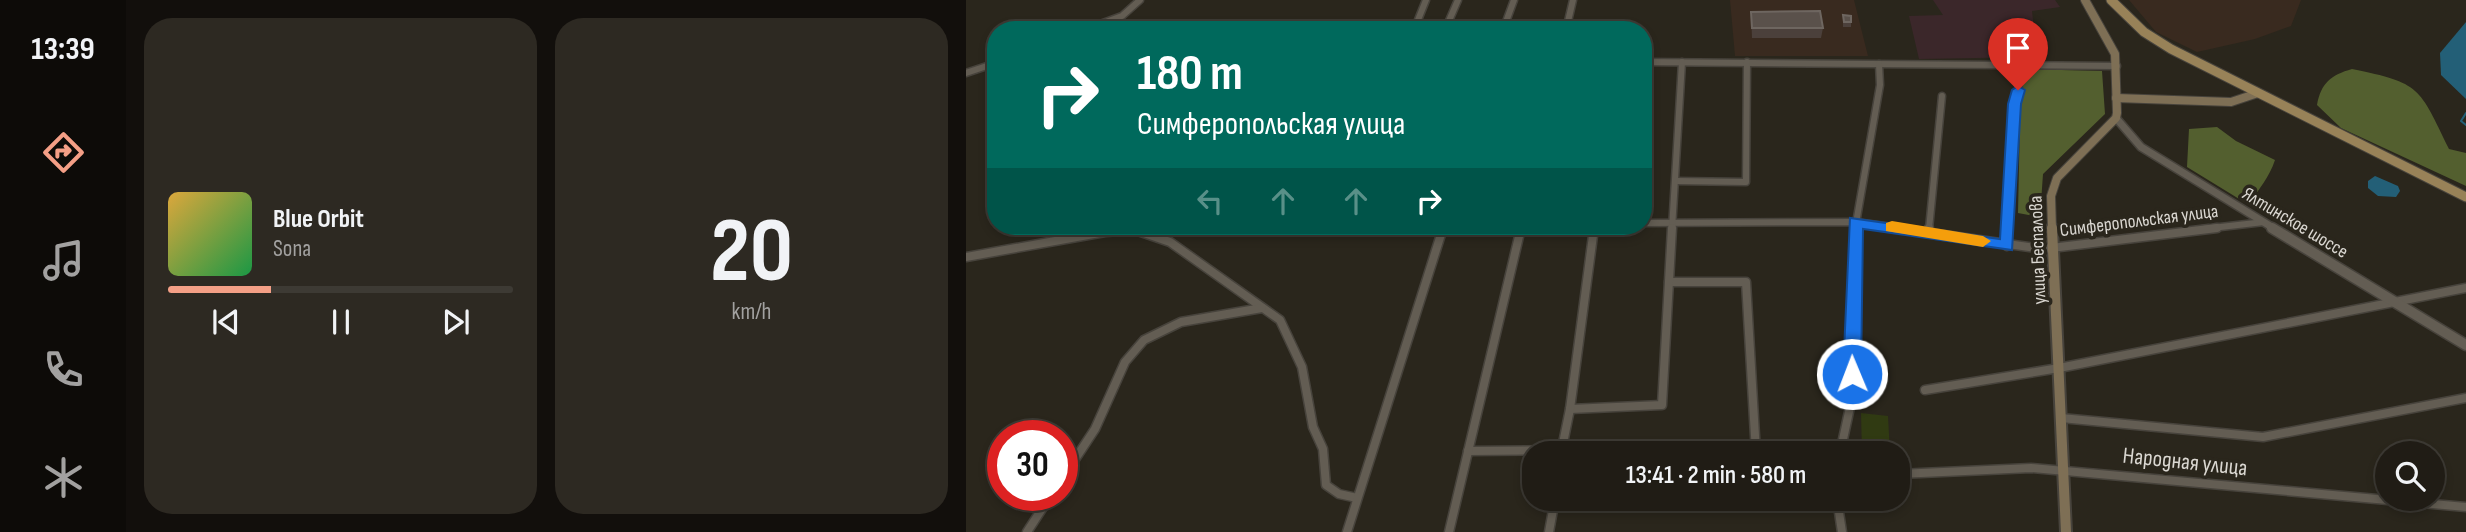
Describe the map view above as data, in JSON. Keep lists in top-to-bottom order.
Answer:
{
  "streets": {
    "main road": ["улица Беспалова"],
    "street": ["Симферопольская улица", "Ялтинское шоссе", "Народная улица"]
  },
  "crossings": [
    ["Симферопольская улица", "Ялтинское шоссе"],
    ["Симферопольская улица", "улица Беспалова"],
    ["Ялтинское шоссе", "улица Беспалова"],
    ["улица Беспалова", "Народная улица"]
  ],
  "page": {
    "tabs": "13:39",
    "tile": ["20", "km/h"],
    "turn": ["180 m", "Симферопольская улица"],
    "song": ["Blue Orbit", "Sona"],
    "limit": "30",
    "trip": "13:41 · 2 min · 580 m"
  }
}
